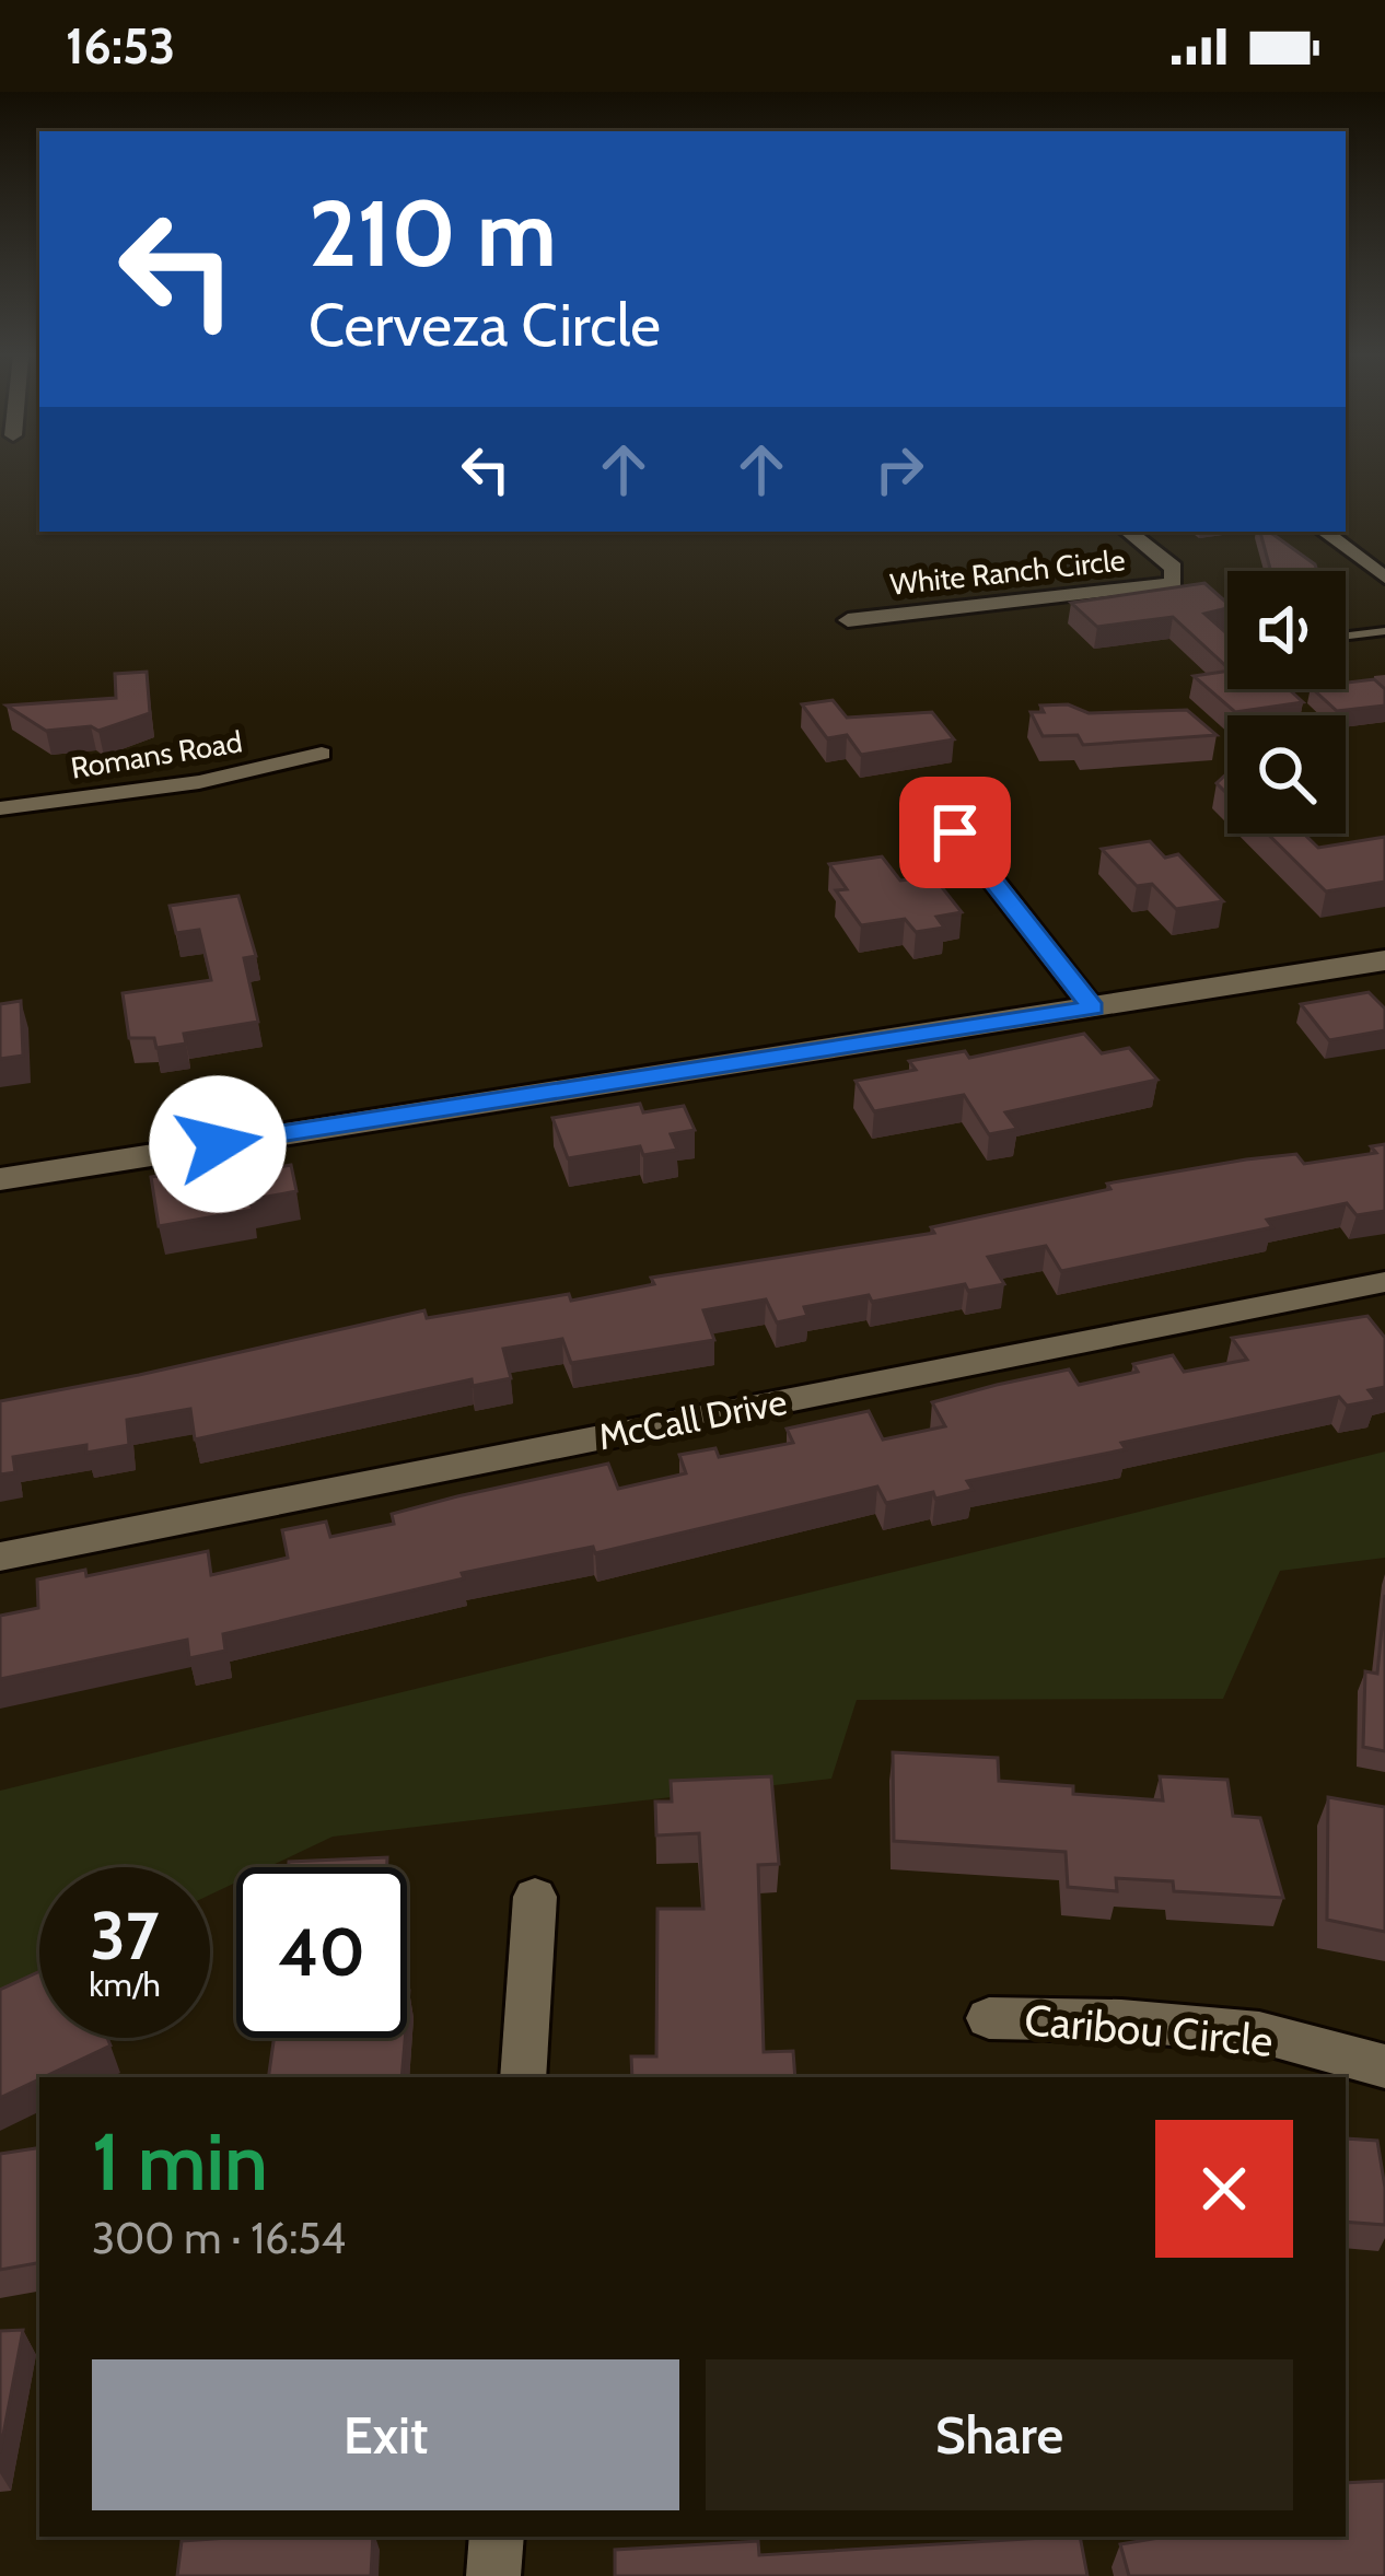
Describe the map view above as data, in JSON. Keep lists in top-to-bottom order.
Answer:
{
  "streets": {
    "street": [
      "White Ranch Circle",
      "Romans Road",
      "McCall Drive",
      "Caribou Circle"
    ]
  },
  "page": {
    "status": "16:53",
    "turn": ["210 m", "Cerveza Circle"],
    "speed": "37 km/h",
    "limit": "40",
    "heading": ["1 min", "300 m · 16:54"],
    "buttons": ["Exit", "Share"]
  }
}
